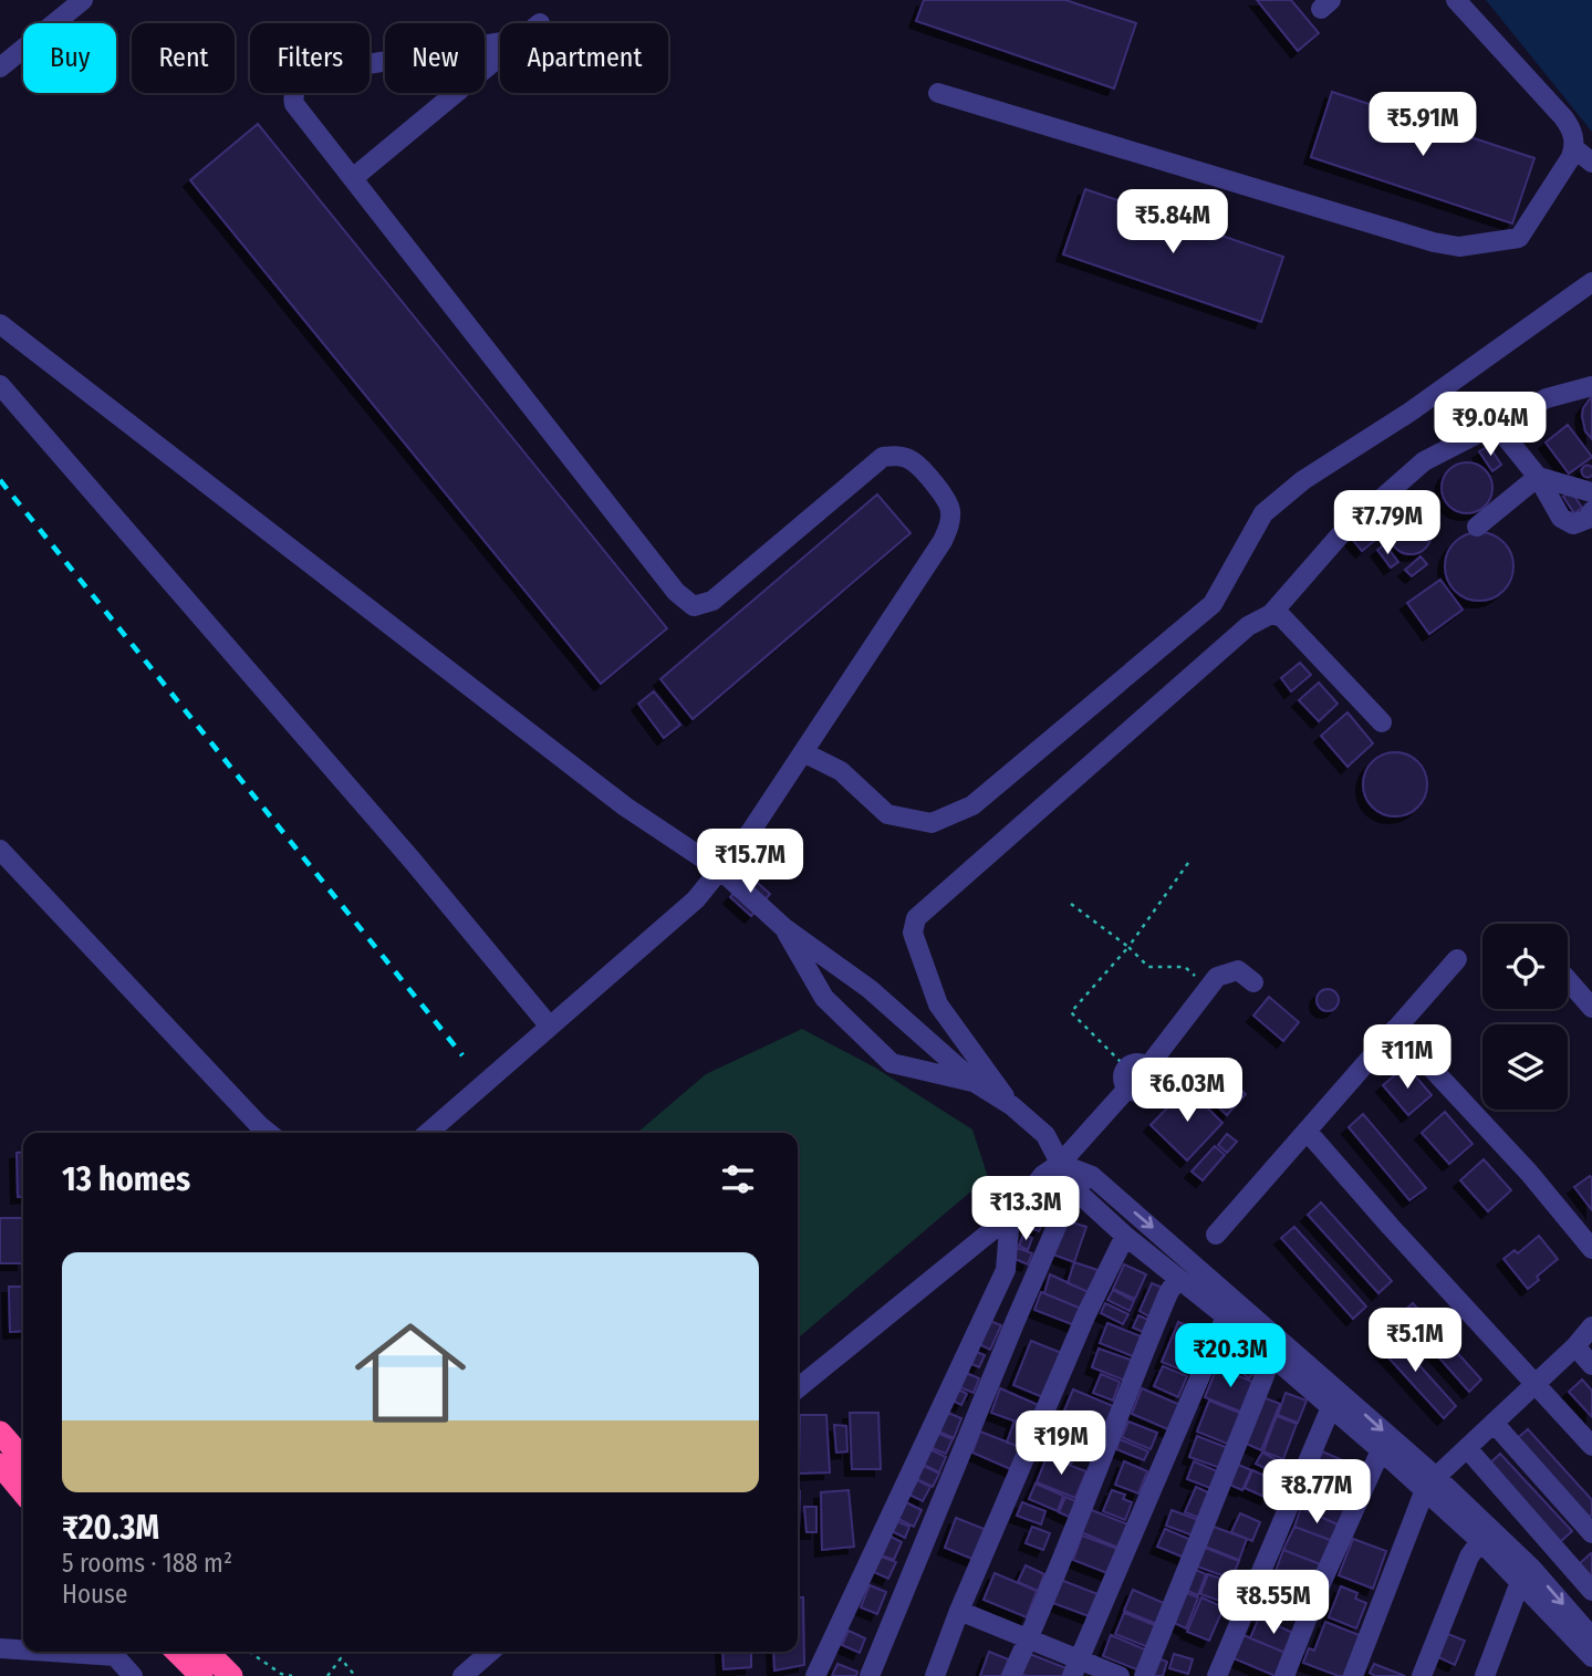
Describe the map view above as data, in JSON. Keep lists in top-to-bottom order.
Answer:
{
  "page": {
    "chip": [
      "Buy",
      "Rent",
      "Filters",
      "New",
      "Apartment"
    ],
    "price": [
      "₹5.91M",
      "₹5.84M",
      "₹9.04M",
      "₹7.79M",
      "₹15.7M",
      "₹11M",
      "₹6.03M",
      "₹13.3M",
      "₹5.1M",
      "₹20.3M",
      "₹19M",
      "₹8.77M",
      "₹8.55M"
    ],
    "heading": "13 homes",
    "list": [
      {
        "name": "₹20.3M",
        "note": "5 rooms · 188 m² · House"
      }
    ]
  }
}
